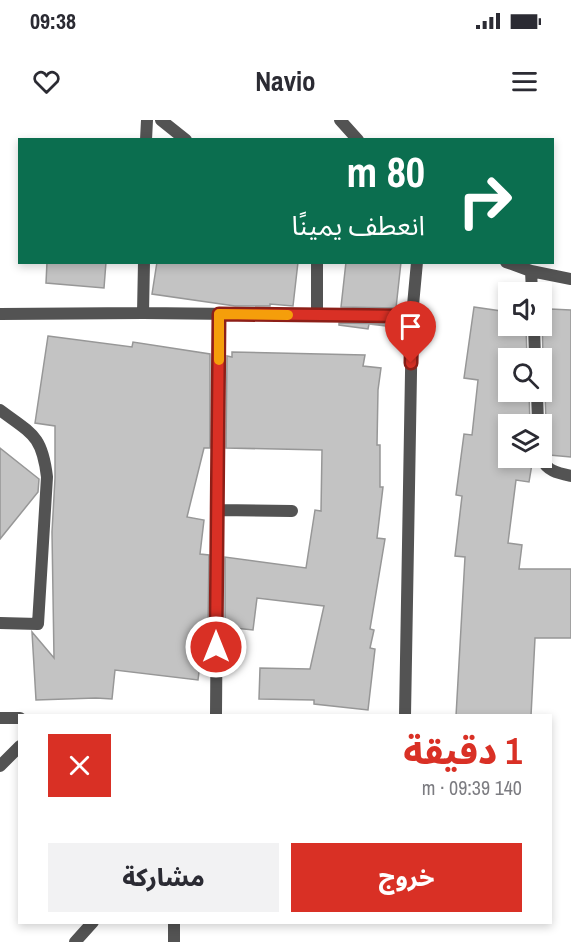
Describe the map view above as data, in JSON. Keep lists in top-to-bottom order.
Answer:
{
  "page": {
    "status": "09:38",
    "header": "Navio",
    "turn": ["80 m", "انعطف يمينًا"],
    "heading": ["1 دقيقة", "140 m · 09:39"],
    "buttons": ["خروج", "مشاركة"]
  }
}
